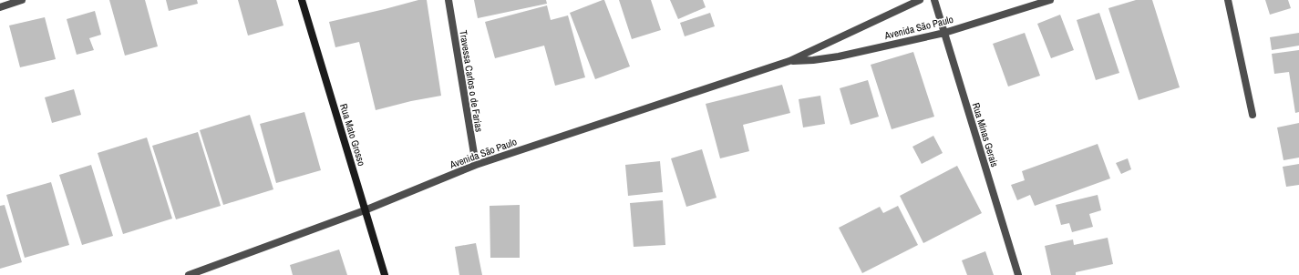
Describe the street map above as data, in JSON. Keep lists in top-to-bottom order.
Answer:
{
  "streets": {
    "street": [
      "Avenida São Paulo",
      "Travessa Carlos o de Farias",
      "Rua Mato Grosso",
      "Rua Minas Gerais"
    ]
  },
  "crossings": [
    ["Avenida São Paulo", "Travessa Carlos o de Farias"],
    ["Avenida São Paulo", "Rua Mato Grosso"],
    ["Avenida São Paulo", "Rua Minas Gerais"]
  ]
}
